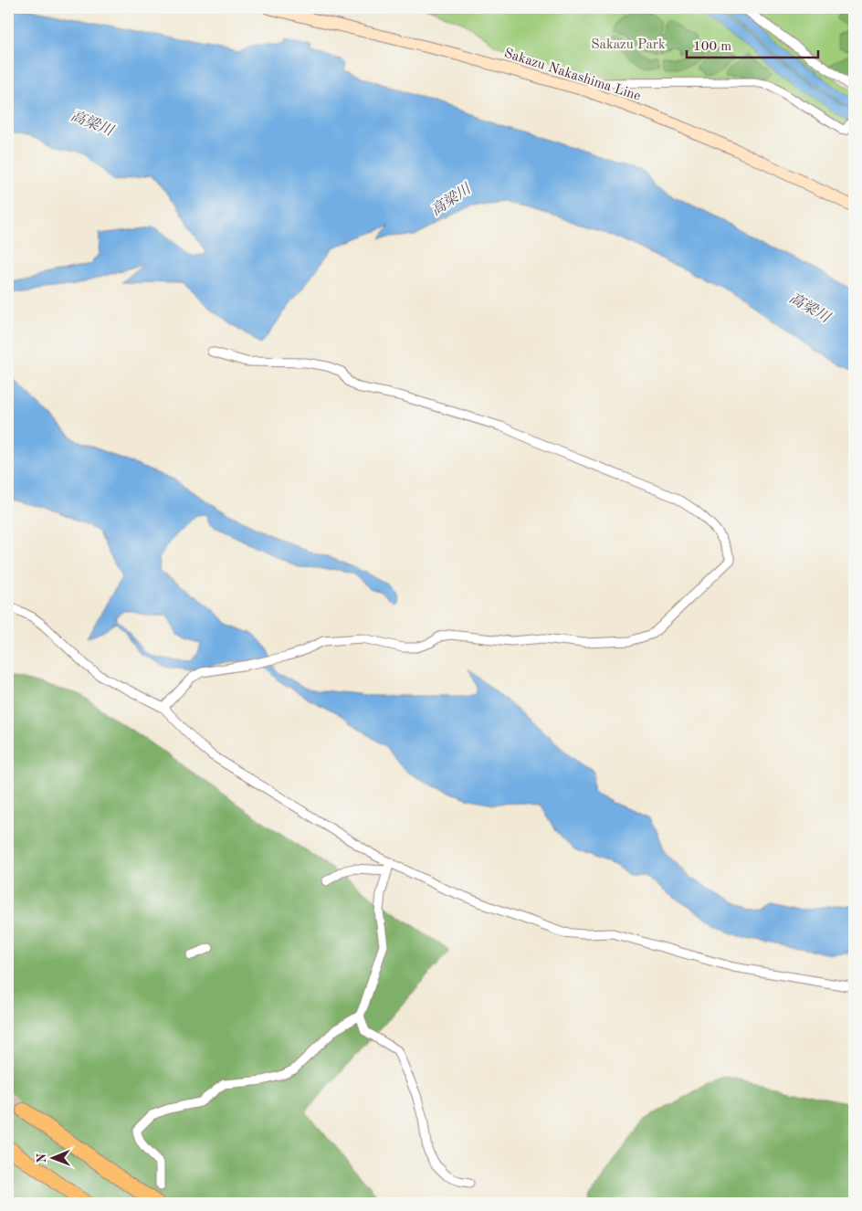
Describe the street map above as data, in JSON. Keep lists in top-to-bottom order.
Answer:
{
  "streets": {
    "main road": ["Sakazu Nakashima Line"]
  },
  "water": ["高梁川"],
  "parks": ["Sakazu Park"],
  "scale_bar": "100 m",
  "north": "left"
}
